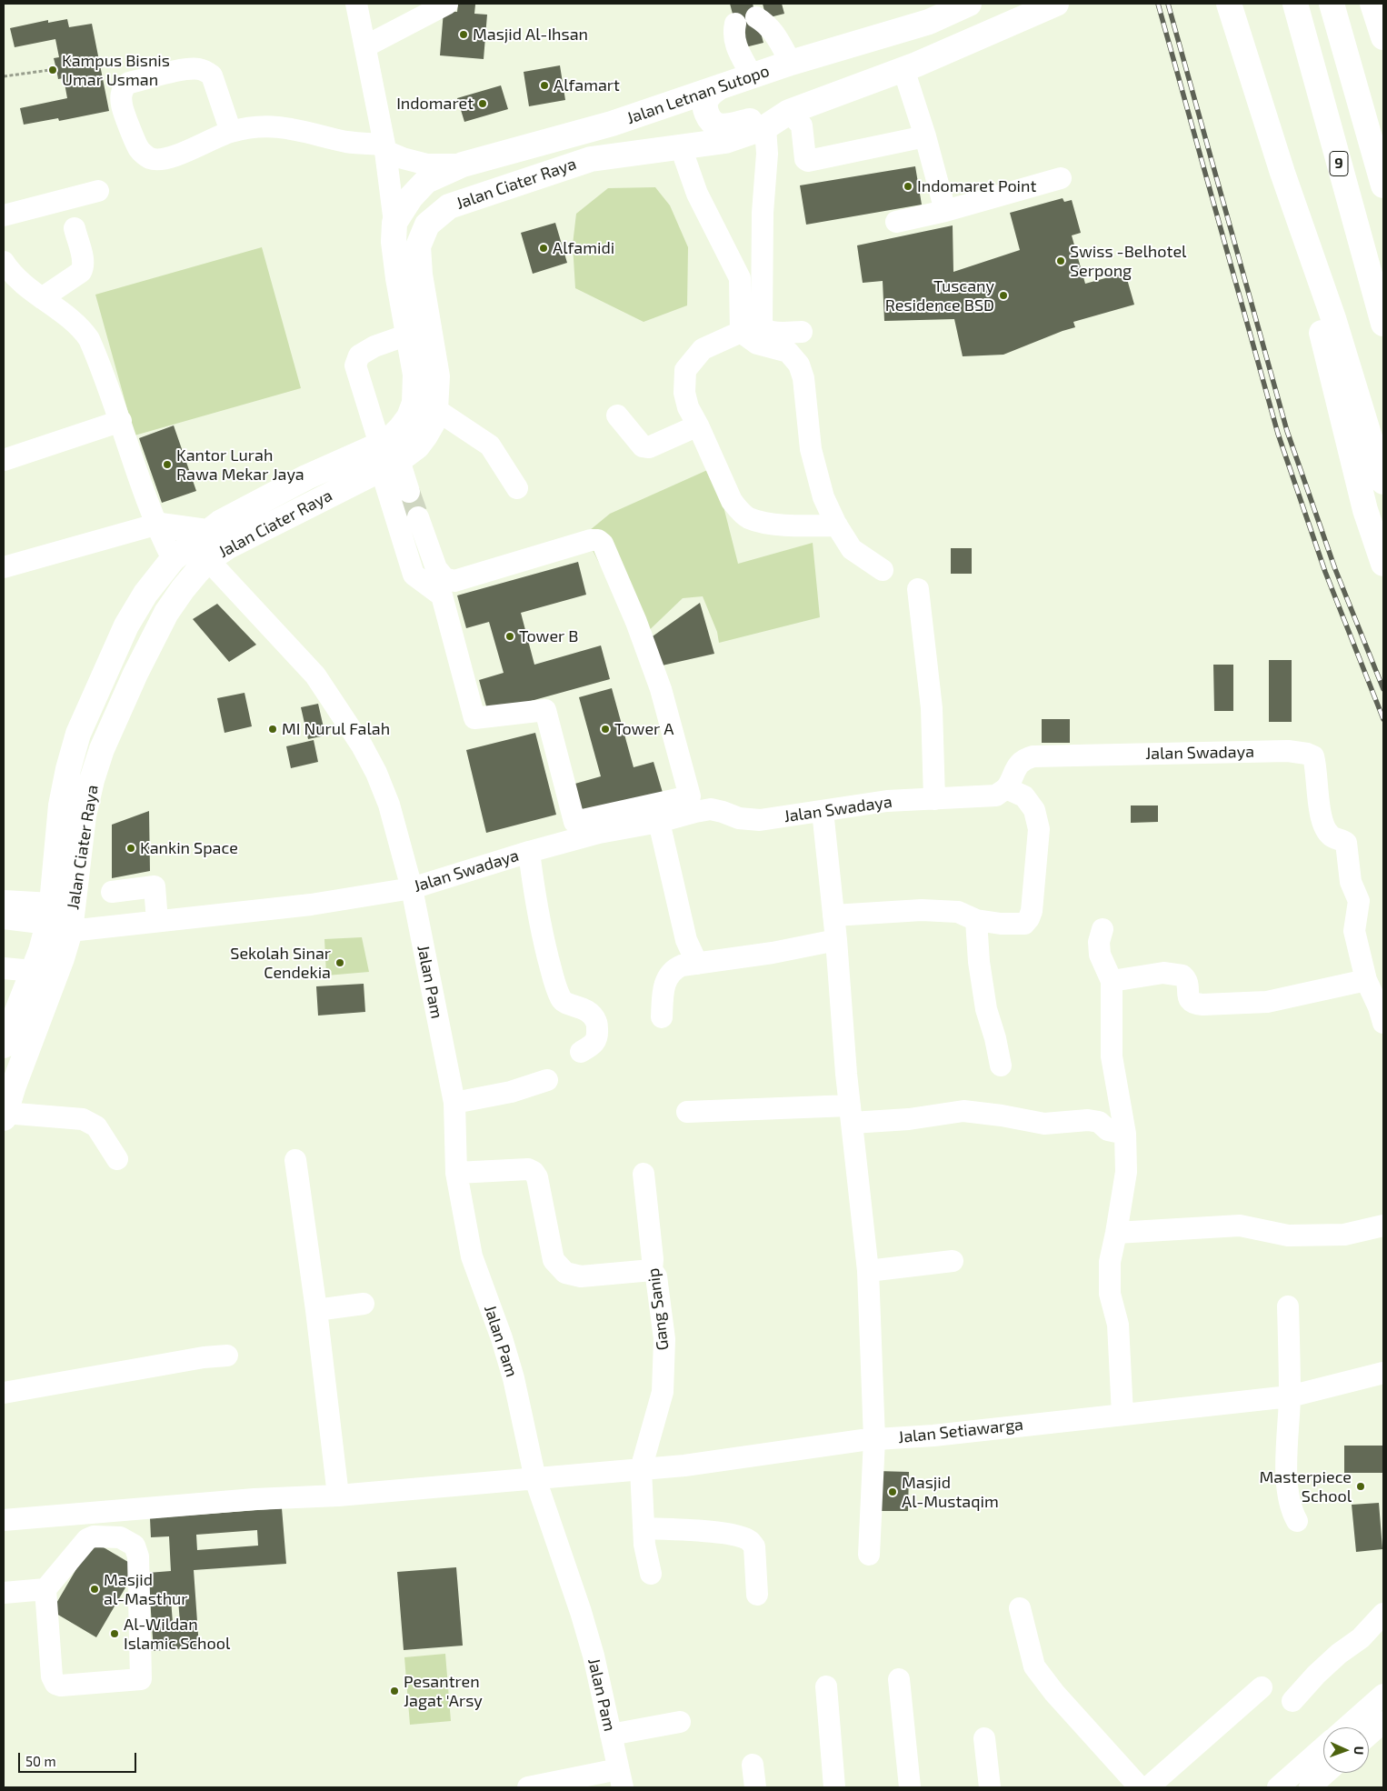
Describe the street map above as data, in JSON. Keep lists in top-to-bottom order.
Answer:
{
  "streets": {
    "main road": ["Jalan Letnan Sutopo", "9", "Jalan Ciater Raya"],
    "street": [
      "Jalan Swadaya",
      "Jalan Pam",
      "Gang Sanip",
      "Jalan Setiawarga"
    ]
  },
  "crossings": [
    ["Jalan Letnan Sutopo", "Jalan Ciater Raya"],
    ["Jalan Ciater Raya", "Jalan Swadaya"],
    ["Jalan Ciater Raya", "Jalan Pam"],
    ["Jalan Swadaya", "Jalan Pam"],
    ["Jalan Pam", "Jalan Setiawarga"],
    ["Gang Sanip", "Jalan Setiawarga"]
  ],
  "places": [
    "Masjid Al-Ihsan",
    "Kampus Bisnis Umar Usman",
    "Alfamart",
    "Indomaret",
    "Indomaret Point",
    "Alfamidi",
    "Swiss -Belhotel Serpong",
    "Tuscany Residence BSD",
    "Kantor Lurah Rawa Mekar Jaya",
    "Tower B",
    "MI Nurul Falah",
    "Tower A",
    "Kankin Space",
    "Sekolah Sinar Cendekia",
    "Masterpiece School",
    "Masjid Al-Mustaqim",
    "Masjid al-Masthur",
    "Al-Wildan Islamic School",
    "Pesantren Jagat 'Arsy"
  ],
  "scale_bar": "50 m",
  "north": "right"
}
